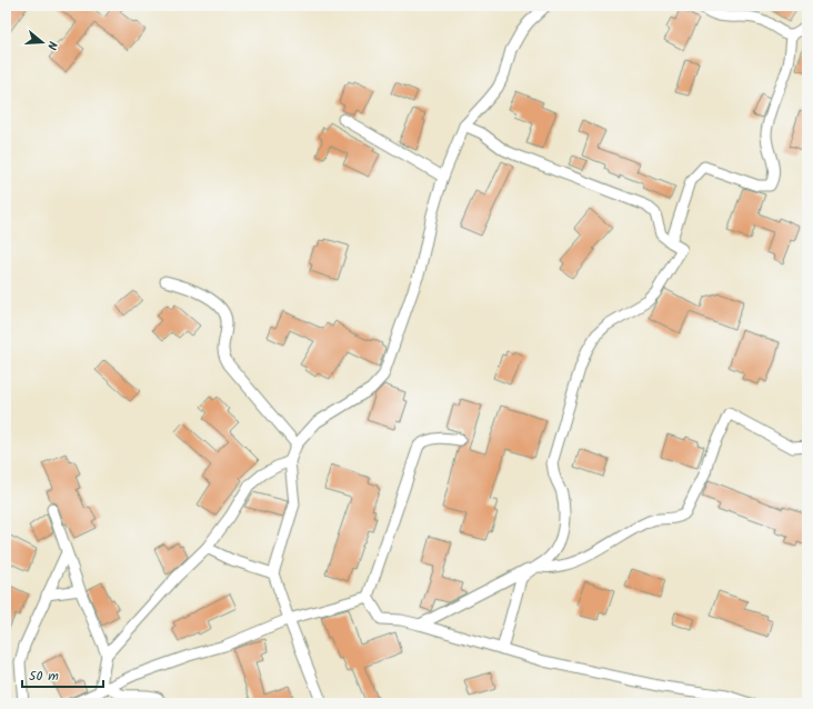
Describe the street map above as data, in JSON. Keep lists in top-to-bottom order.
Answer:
{
  "scale_bar": "50 m",
  "north": "right"
}
